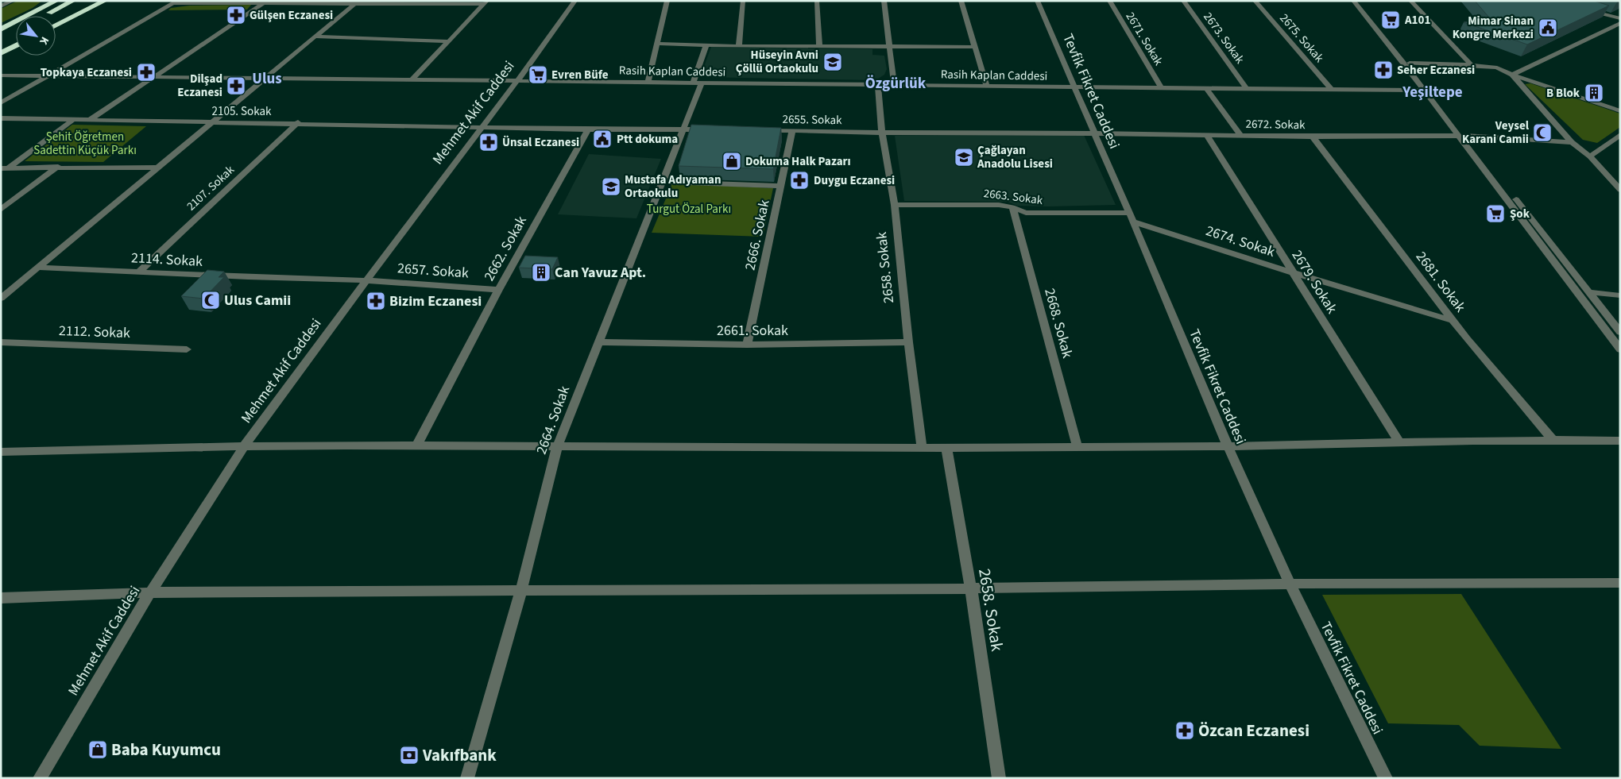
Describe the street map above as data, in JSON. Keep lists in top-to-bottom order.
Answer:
{
  "streets": {
    "street": [
      "2673. Sokak",
      "2675. Sokak",
      "2671. Sokak",
      "Rasih Kaplan Caddesi",
      "Tevfik Fikret Caddesi",
      "2105. Sokak",
      "Mehmet Akif Caddesi",
      "2655. Sokak",
      "2672. Sokak",
      "2107. Sokak",
      "2663. Sokak",
      "2666. Sokak",
      "2674. Sokak",
      "2662. Sokak",
      "2114. Sokak",
      "2658. Sokak",
      "2657. Sokak",
      "2679. Sokak",
      "2681. Sokak",
      "2668. Sokak",
      "2661. Sokak",
      "2112. Sokak",
      "2664. Sokak"
    ]
  },
  "crossings": [
    ["2673. Sokak", "Rasih Kaplan Caddesi"],
    ["2675. Sokak", "Rasih Kaplan Caddesi"],
    ["2671. Sokak", "Rasih Kaplan Caddesi"],
    ["Rasih Kaplan Caddesi", "Tevfik Fikret Caddesi"],
    ["Rasih Kaplan Caddesi", "Mehmet Akif Caddesi"],
    ["Rasih Kaplan Caddesi", "2658. Sokak"],
    ["Rasih Kaplan Caddesi", "2664. Sokak"],
    ["Tevfik Fikret Caddesi", "2655. Sokak"],
    ["Tevfik Fikret Caddesi", "2672. Sokak"],
    ["Tevfik Fikret Caddesi", "2663. Sokak"],
    ["Tevfik Fikret Caddesi", "2674. Sokak"],
    ["2105. Sokak", "Mehmet Akif Caddesi"],
    ["2105. Sokak", "2107. Sokak"],
    ["Mehmet Akif Caddesi", "2114. Sokak"],
    ["Mehmet Akif Caddesi", "2657. Sokak"],
    ["2655. Sokak", "2672. Sokak"],
    ["2655. Sokak", "2666. Sokak"],
    ["2655. Sokak", "2658. Sokak"],
    ["2672. Sokak", "2679. Sokak"],
    ["2672. Sokak", "2681. Sokak"],
    ["2107. Sokak", "2114. Sokak"],
    ["2663. Sokak", "2674. Sokak"],
    ["2663. Sokak", "2658. Sokak"],
    ["2663. Sokak", "2668. Sokak"],
    ["2666. Sokak", "2661. Sokak"],
    ["2674. Sokak", "2679. Sokak"],
    ["2674. Sokak", "2681. Sokak"],
    ["2662. Sokak", "2657. Sokak"],
    ["2114. Sokak", "2657. Sokak"],
    ["2658. Sokak", "2661. Sokak"],
    ["2661. Sokak", "2664. Sokak"]
  ],
  "districts": ["Ulus", "Özgürlük", "Yeşiltepe"],
  "parks": ["Şehit Öğretmen Sadettin Küçük Parkı", "Turgut Özal Parkı"],
  "places": {
    "pharmacy": [
      "Gülşen Eczanesi",
      "Seher Eczanesi",
      "Topkaya Eczanesi",
      "Dilşad Eczanesi",
      "Ünsal Eczanesi",
      "Duygu Eczanesi",
      "Bizim Eczanesi",
      "Özcan Eczanesi"
    ],
    "supermarket": ["A101", "Evren Büfe", "Şok"],
    "public building": ["Mimar Sinan Kongre Merkezi", "Ptt dokuma"],
    "school or university": ["Hüseyin Avni Çöllü Ortaokulu", "Çağlayan Anadolu Lisesi", "Mustafa Adıyaman Ortaokulu"],
    "building": ["B Blok", "Can Yavuz Apt."],
    "mosque": ["Veysel Karani Camii", "Ulus Camii"],
    "shop": ["Dokuma Halk Pazarı", "Baba Kuyumcu"],
    "bank": ["Vakıfbank"]
  },
  "north": "bottom right"
}
